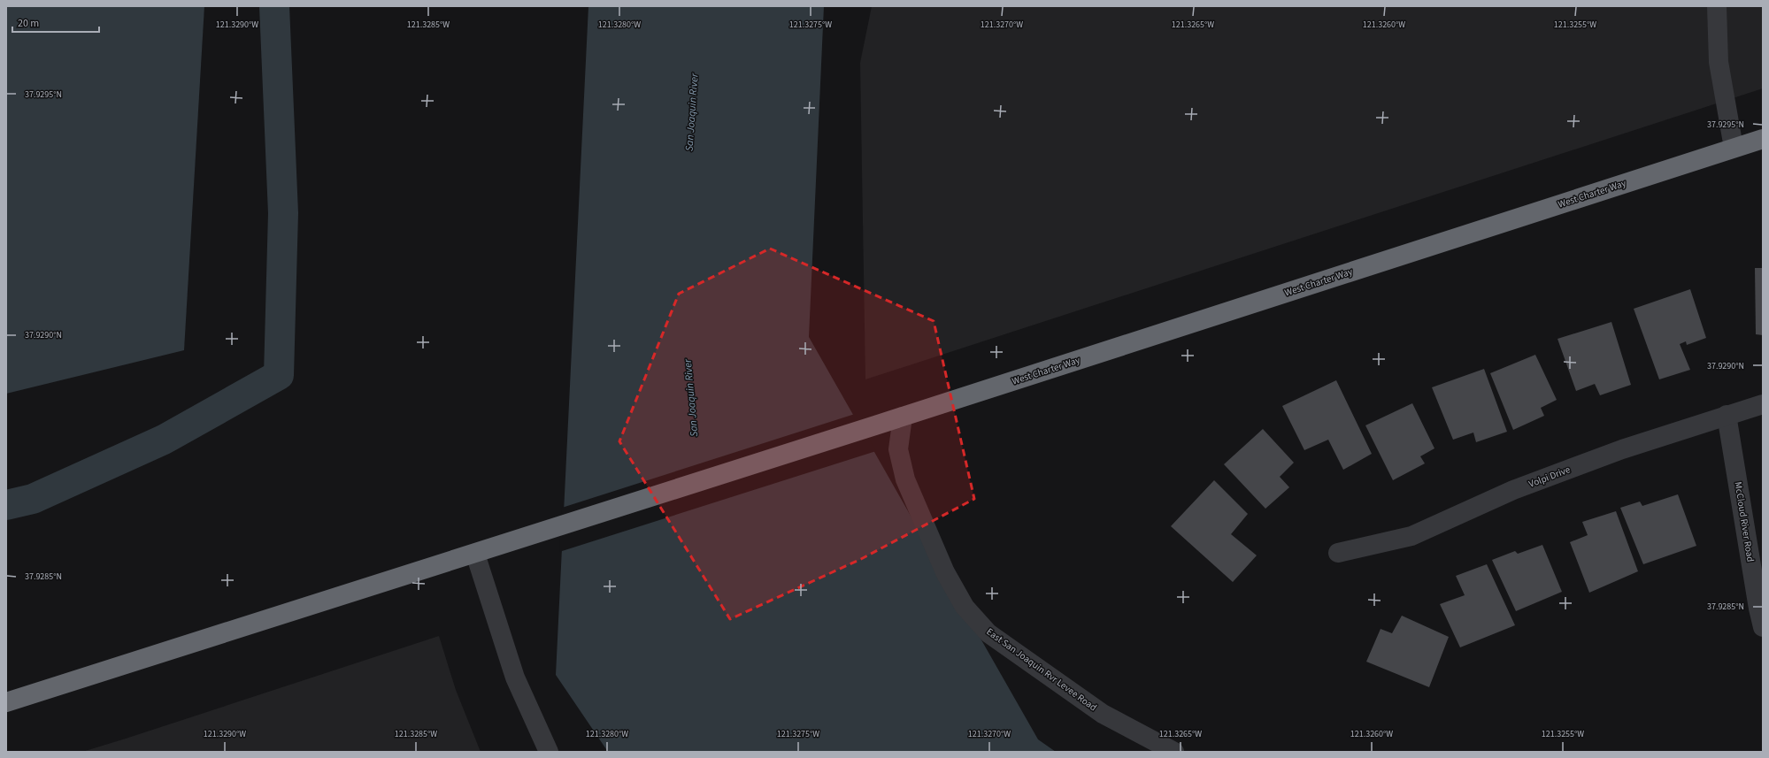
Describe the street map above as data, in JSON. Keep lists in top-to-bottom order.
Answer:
{
  "streets": {
    "highway": ["West Charter Way"],
    "street": ["Volpi Drive", "McCloud River Road", "East San Joaquin Rvr Levee Road"]
  },
  "crossings": [
    ["West Charter Way", "East San Joaquin Rvr Levee Road"],
    ["Volpi Drive", "McCloud River Road"]
  ],
  "water": ["San Joaquin River"],
  "scale_bar": "20 m",
  "coordinates": [
    "121.3290°W",
    "121.3285°W",
    "121.3280°W",
    "121.3275°W",
    "121.3270°W",
    "121.3265°W",
    "121.3260°W",
    "121.3255°W",
    "37.9295°N",
    "37.9290°N",
    "37.9285°N"
  ]
}
